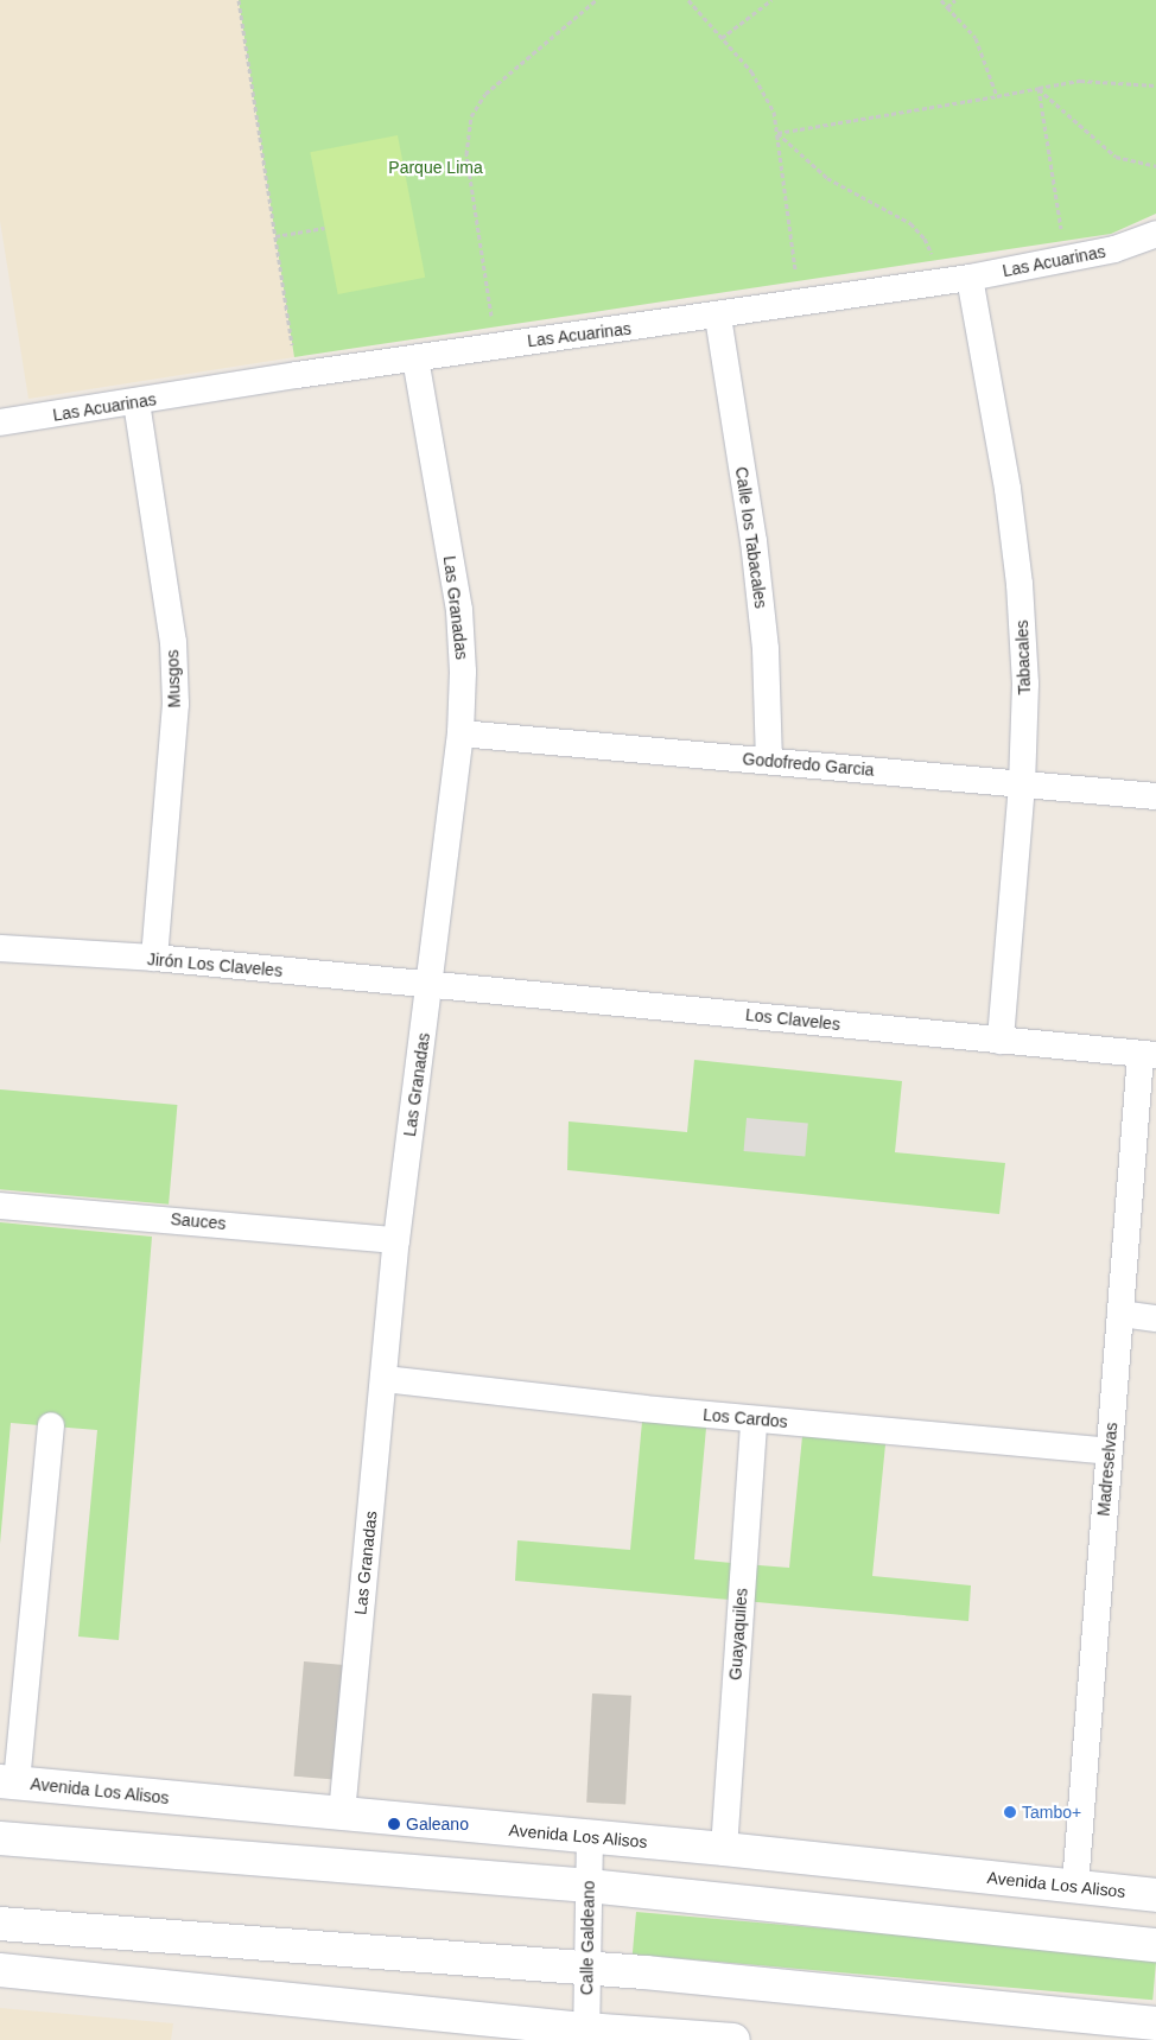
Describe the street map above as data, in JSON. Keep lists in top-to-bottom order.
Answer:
{
  "streets": {
    "main road": ["Avenida Los Alisos"],
    "street": [
      "Las Acuarinas",
      "Calle los Tabacales",
      "Las Granadas",
      "Tabacales",
      "Musgos",
      "Godofredo Garcia",
      "Jirón Los Claveles",
      "Los Claveles",
      "Sauces",
      "Los Cardos",
      "Madreselvas",
      "Guayaquiles",
      "Calle Galdeano"
    ]
  },
  "crossings": [
    ["Las Acuarinas", "Calle los Tabacales"],
    ["Las Acuarinas", "Las Granadas"],
    ["Las Acuarinas", "Tabacales"],
    ["Las Acuarinas", "Musgos"],
    ["Calle los Tabacales", "Godofredo Garcia"],
    ["Las Granadas", "Godofredo Garcia"],
    ["Las Granadas", "Jirón Los Claveles"],
    ["Las Granadas", "Los Claveles"],
    ["Las Granadas", "Sauces"],
    ["Las Granadas", "Los Cardos"],
    ["Las Granadas", "Avenida Los Alisos"],
    ["Tabacales", "Godofredo Garcia"],
    ["Tabacales", "Los Claveles"],
    ["Musgos", "Jirón Los Claveles"],
    ["Jirón Los Claveles", "Los Claveles"],
    ["Los Claveles", "Madreselvas"],
    ["Los Cardos", "Madreselvas"],
    ["Los Cardos", "Guayaquiles"],
    ["Madreselvas", "Avenida Los Alisos"],
    ["Guayaquiles", "Avenida Los Alisos"],
    ["Avenida Los Alisos", "Calle Galdeano"]
  ],
  "parks": ["Parque Lima"],
  "places": ["Tambo+", "Galeano"]
}
